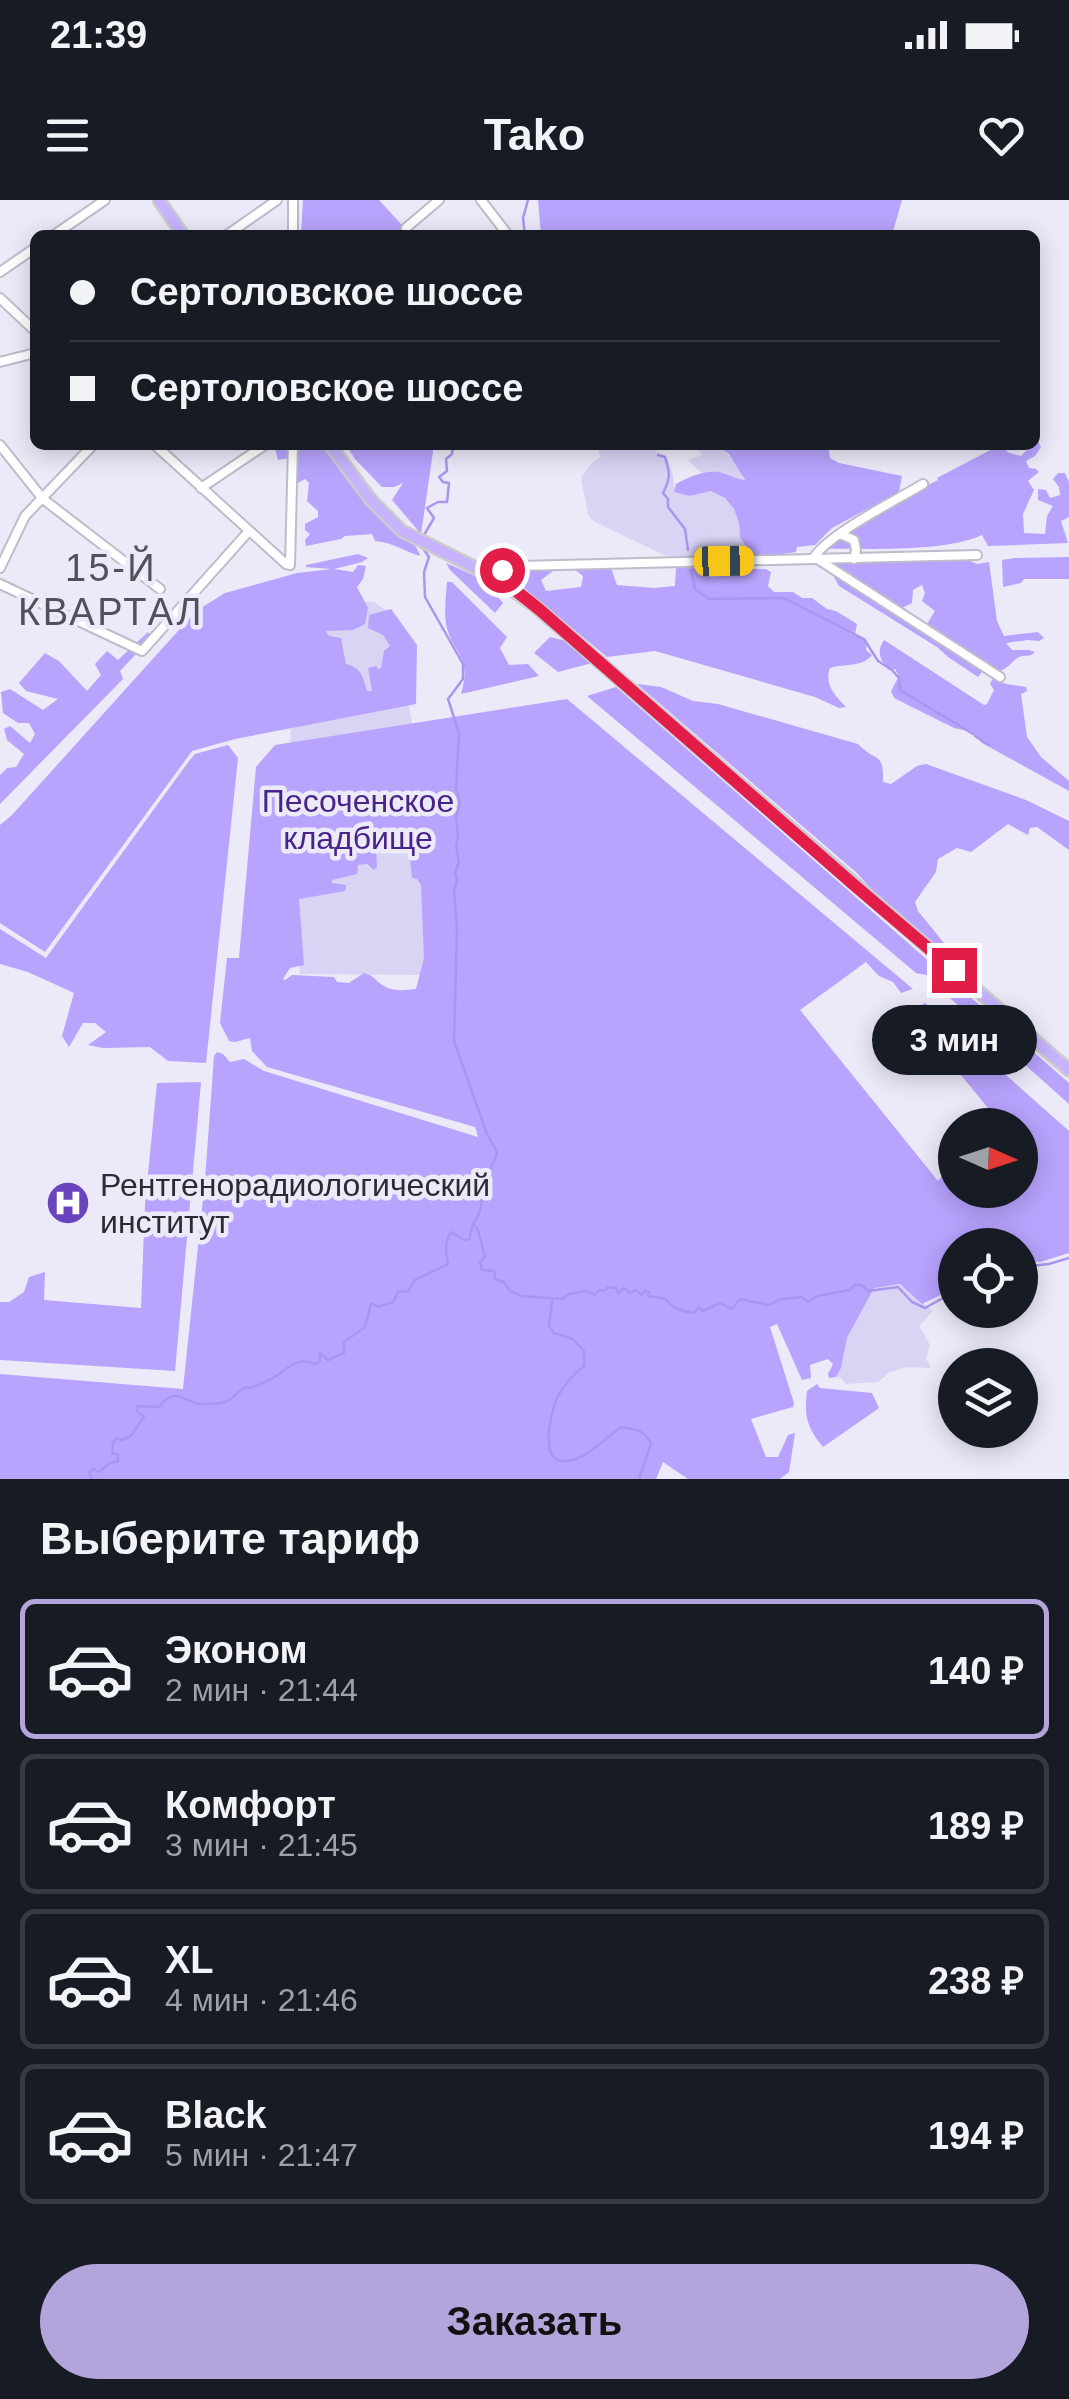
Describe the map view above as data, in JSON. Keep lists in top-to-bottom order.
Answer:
{
  "districts": ["15-Й КВАРТАЛ"],
  "parks": ["Песоченское кладбище"],
  "places": {
    "hospital": ["Рентгенорадиологический институт"]
  },
  "north": "right",
  "page": {
    "status": "21:39",
    "header": "Tako",
    "banner": ["Сертоловское шоссе", "Сертоловское шоссе"],
    "bubble": "3 мин",
    "heading": "Выберите тариф",
    "list": [
      {
        "name": "Эконом",
        "note": "2 мин · 21:44",
        "value": "140 ₽"
      },
      {
        "name": "Комфорт",
        "note": "3 мин · 21:45",
        "value": "189 ₽"
      },
      {
        "name": "XL",
        "note": "4 мин · 21:46",
        "value": "238 ₽"
      },
      {
        "name": "Black",
        "note": "5 мин · 21:47",
        "value": "194 ₽"
      }
    ],
    "buttons": "Заказать"
  }
}
